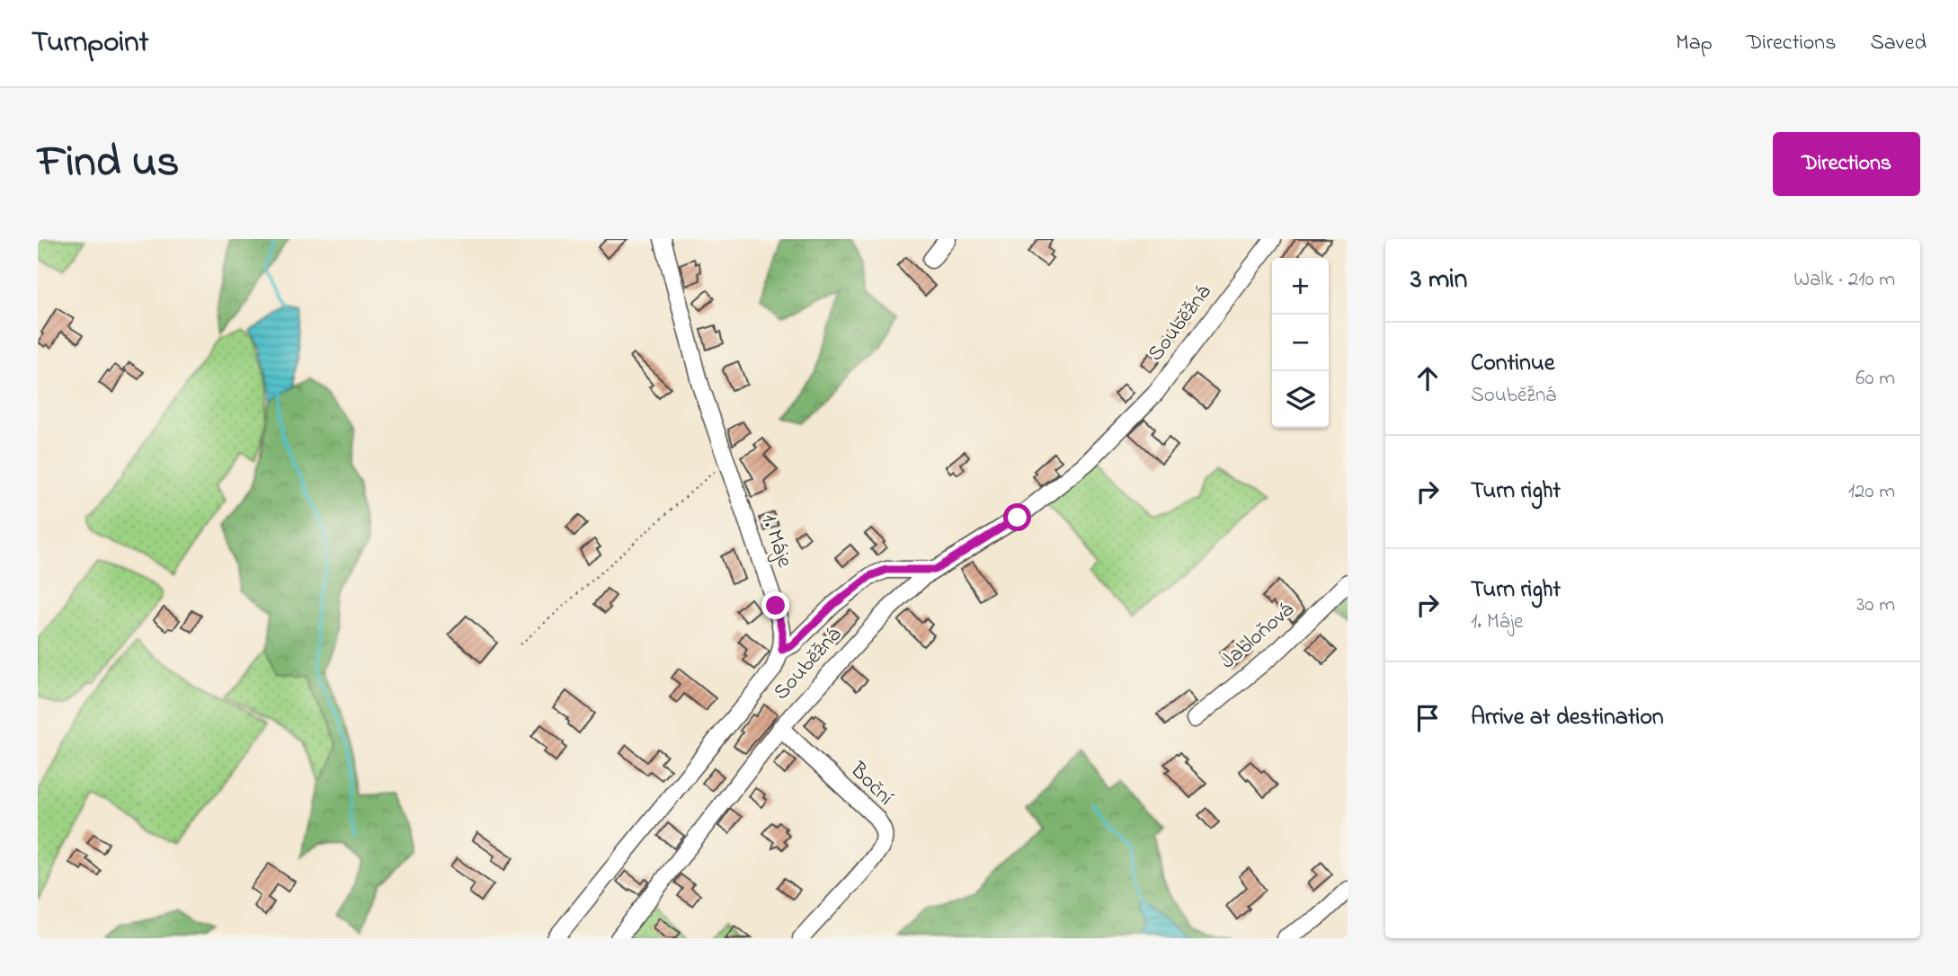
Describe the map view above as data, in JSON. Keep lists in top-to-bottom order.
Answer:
{
  "streets": {
    "street": [
      "Souběžná",
      "1. Máje",
      "Jabloňová",
      "Boční"
    ]
  },
  "crossings": [
    ["Souběžná", "Boční"]
  ],
  "page": {
    "header": "Turnpoint",
    "nav": ["Map", "Directions", "Saved"],
    "title": "Find us",
    "buttons": "Directions",
    "heading": ["3 min", "Walk · 210 m"],
    "map_buttons": ["+", "−"],
    "list": [
      ["Continue", "Souběžná", "60 m"],
      ["Turn right", "120 m"],
      ["Turn right", "1. Máje", "30 m"],
      "Arrive at destination"
    ]
  }
}
